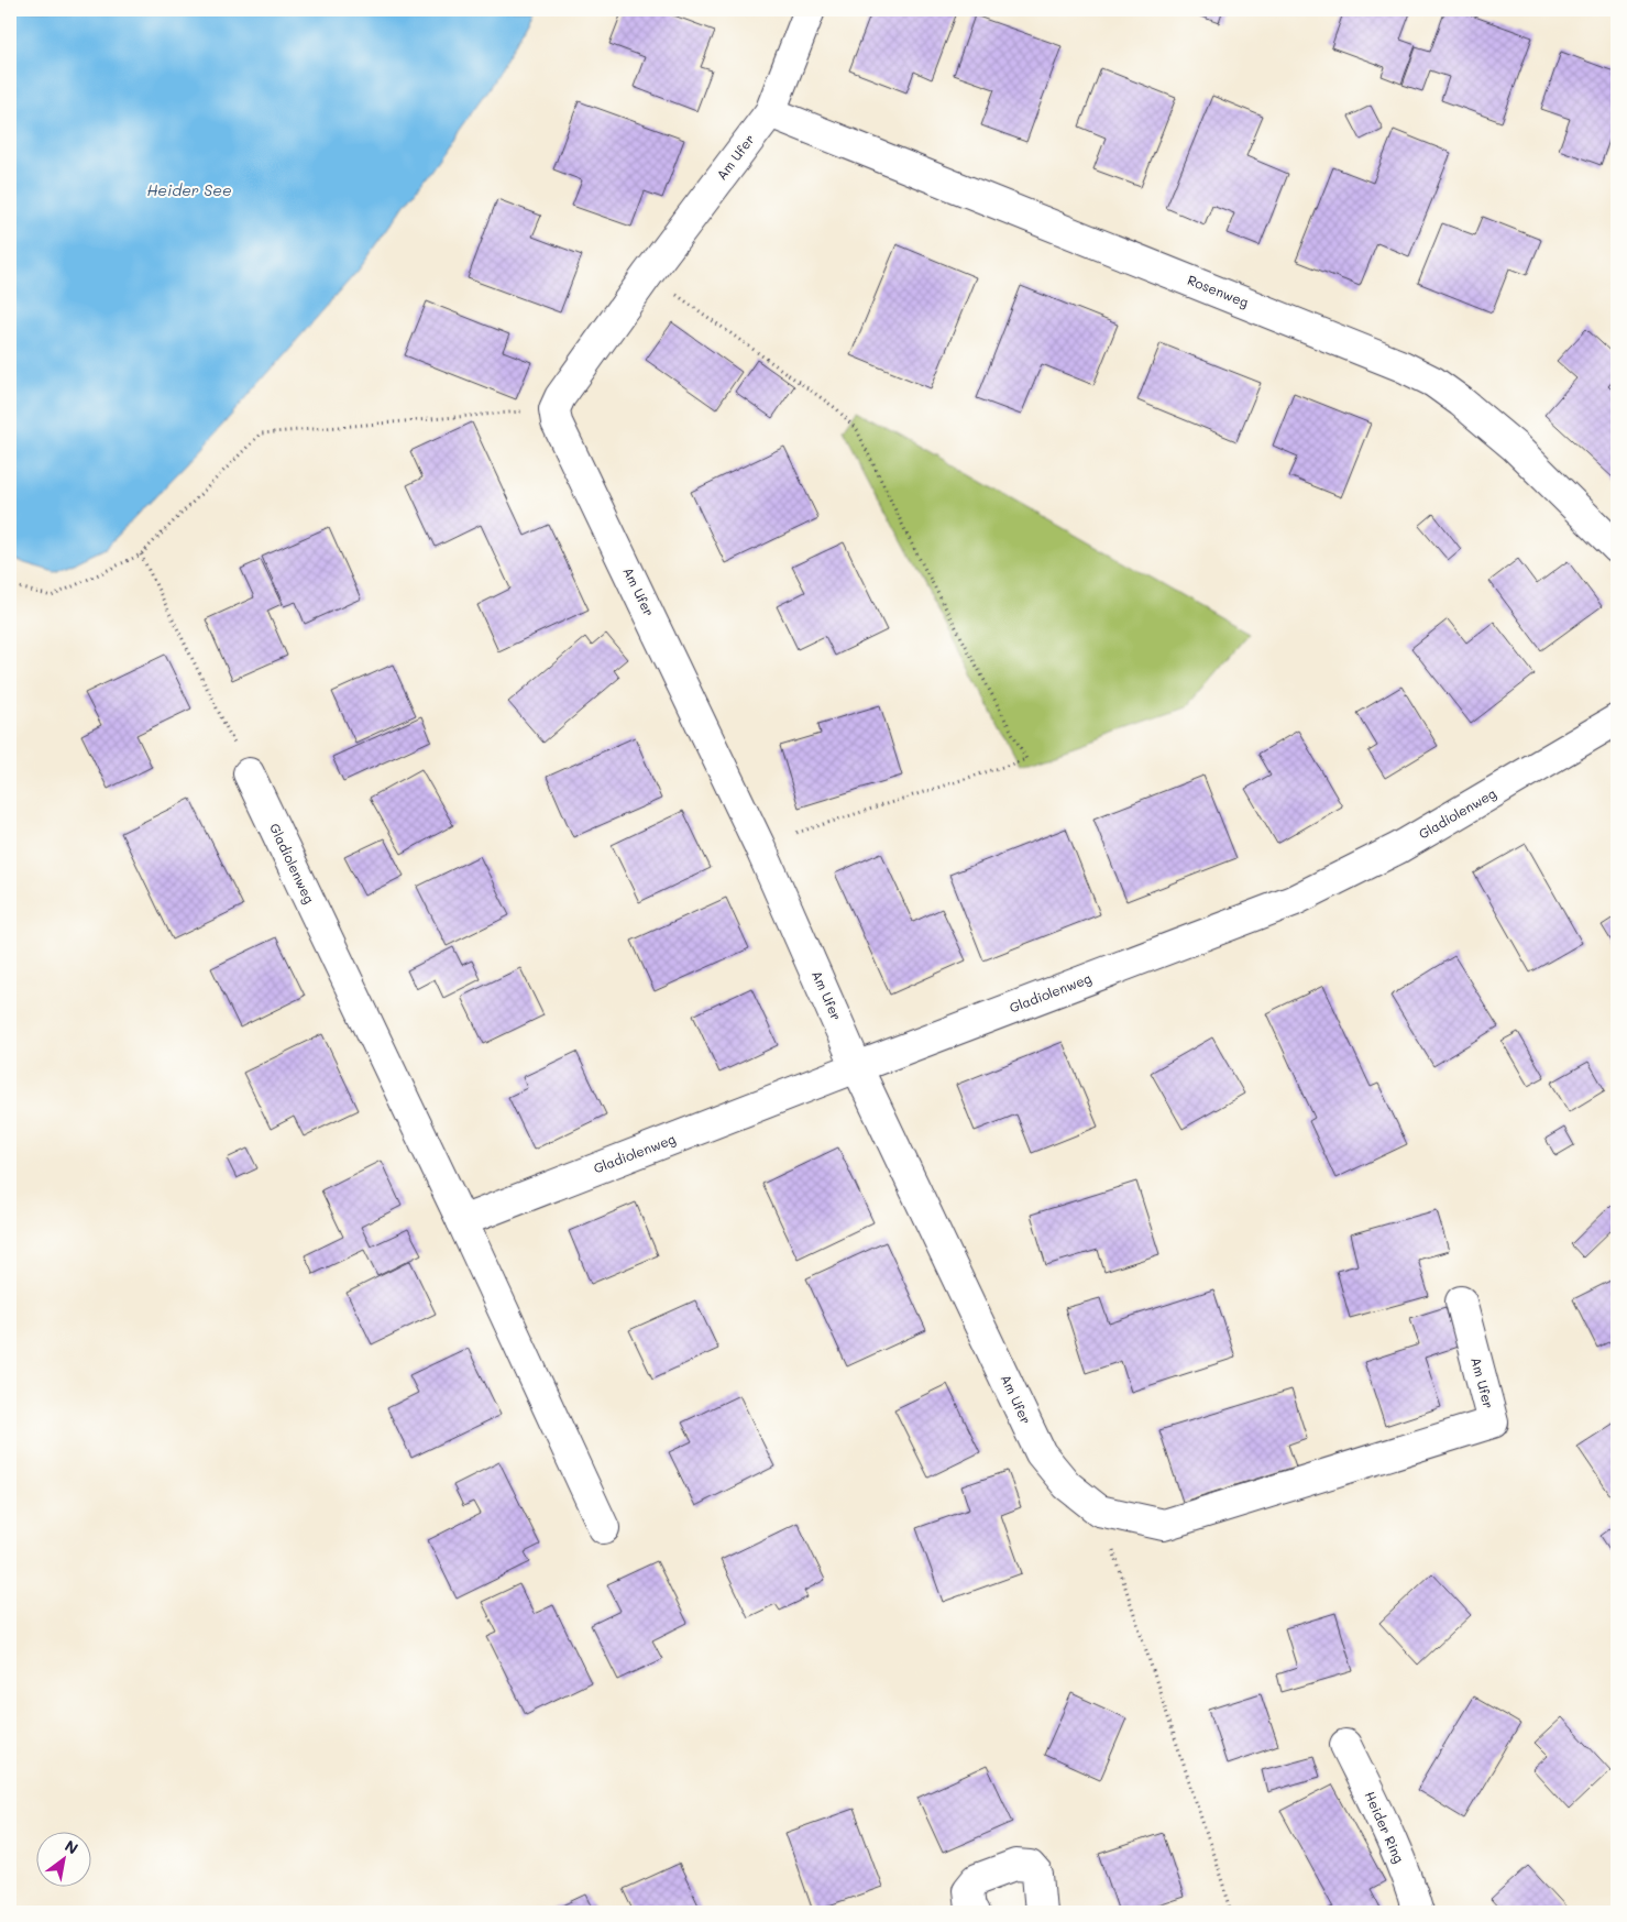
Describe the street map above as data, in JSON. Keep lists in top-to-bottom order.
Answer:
{
  "streets": {
    "street": [
      "Am Ufer",
      "Rosenweg",
      "Gladiolenweg",
      "Heider Ring"
    ]
  },
  "crossings": [
    ["Am Ufer", "Rosenweg"],
    ["Am Ufer", "Gladiolenweg"]
  ],
  "water": ["Heider See"],
  "north": "top right"
}
